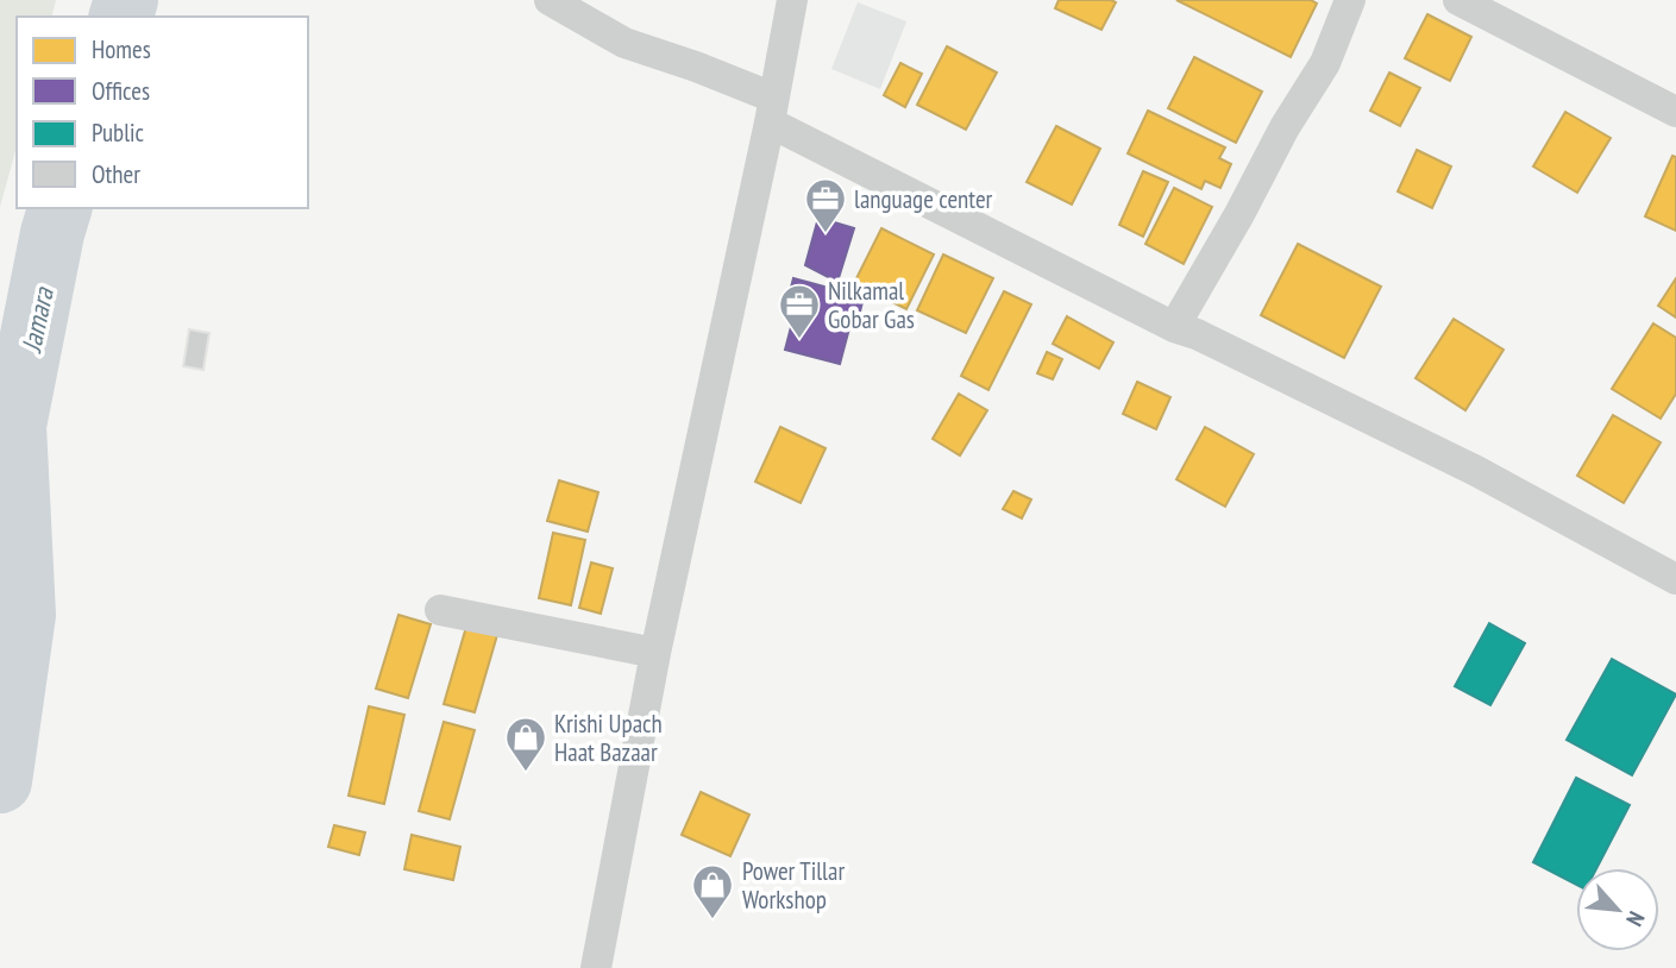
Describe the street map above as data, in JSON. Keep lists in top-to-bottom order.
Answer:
{
  "water": ["Jamara"],
  "places": {
    "office": ["language center", "Nilkamal Gobar Gas"],
    "shop": ["Krishi Upach Haat Bazaar", "Power Tillar Workshop"]
  },
  "legend": [
    "Homes",
    "Offices",
    "Public",
    "Other"
  ],
  "north": "bottom right"
}
